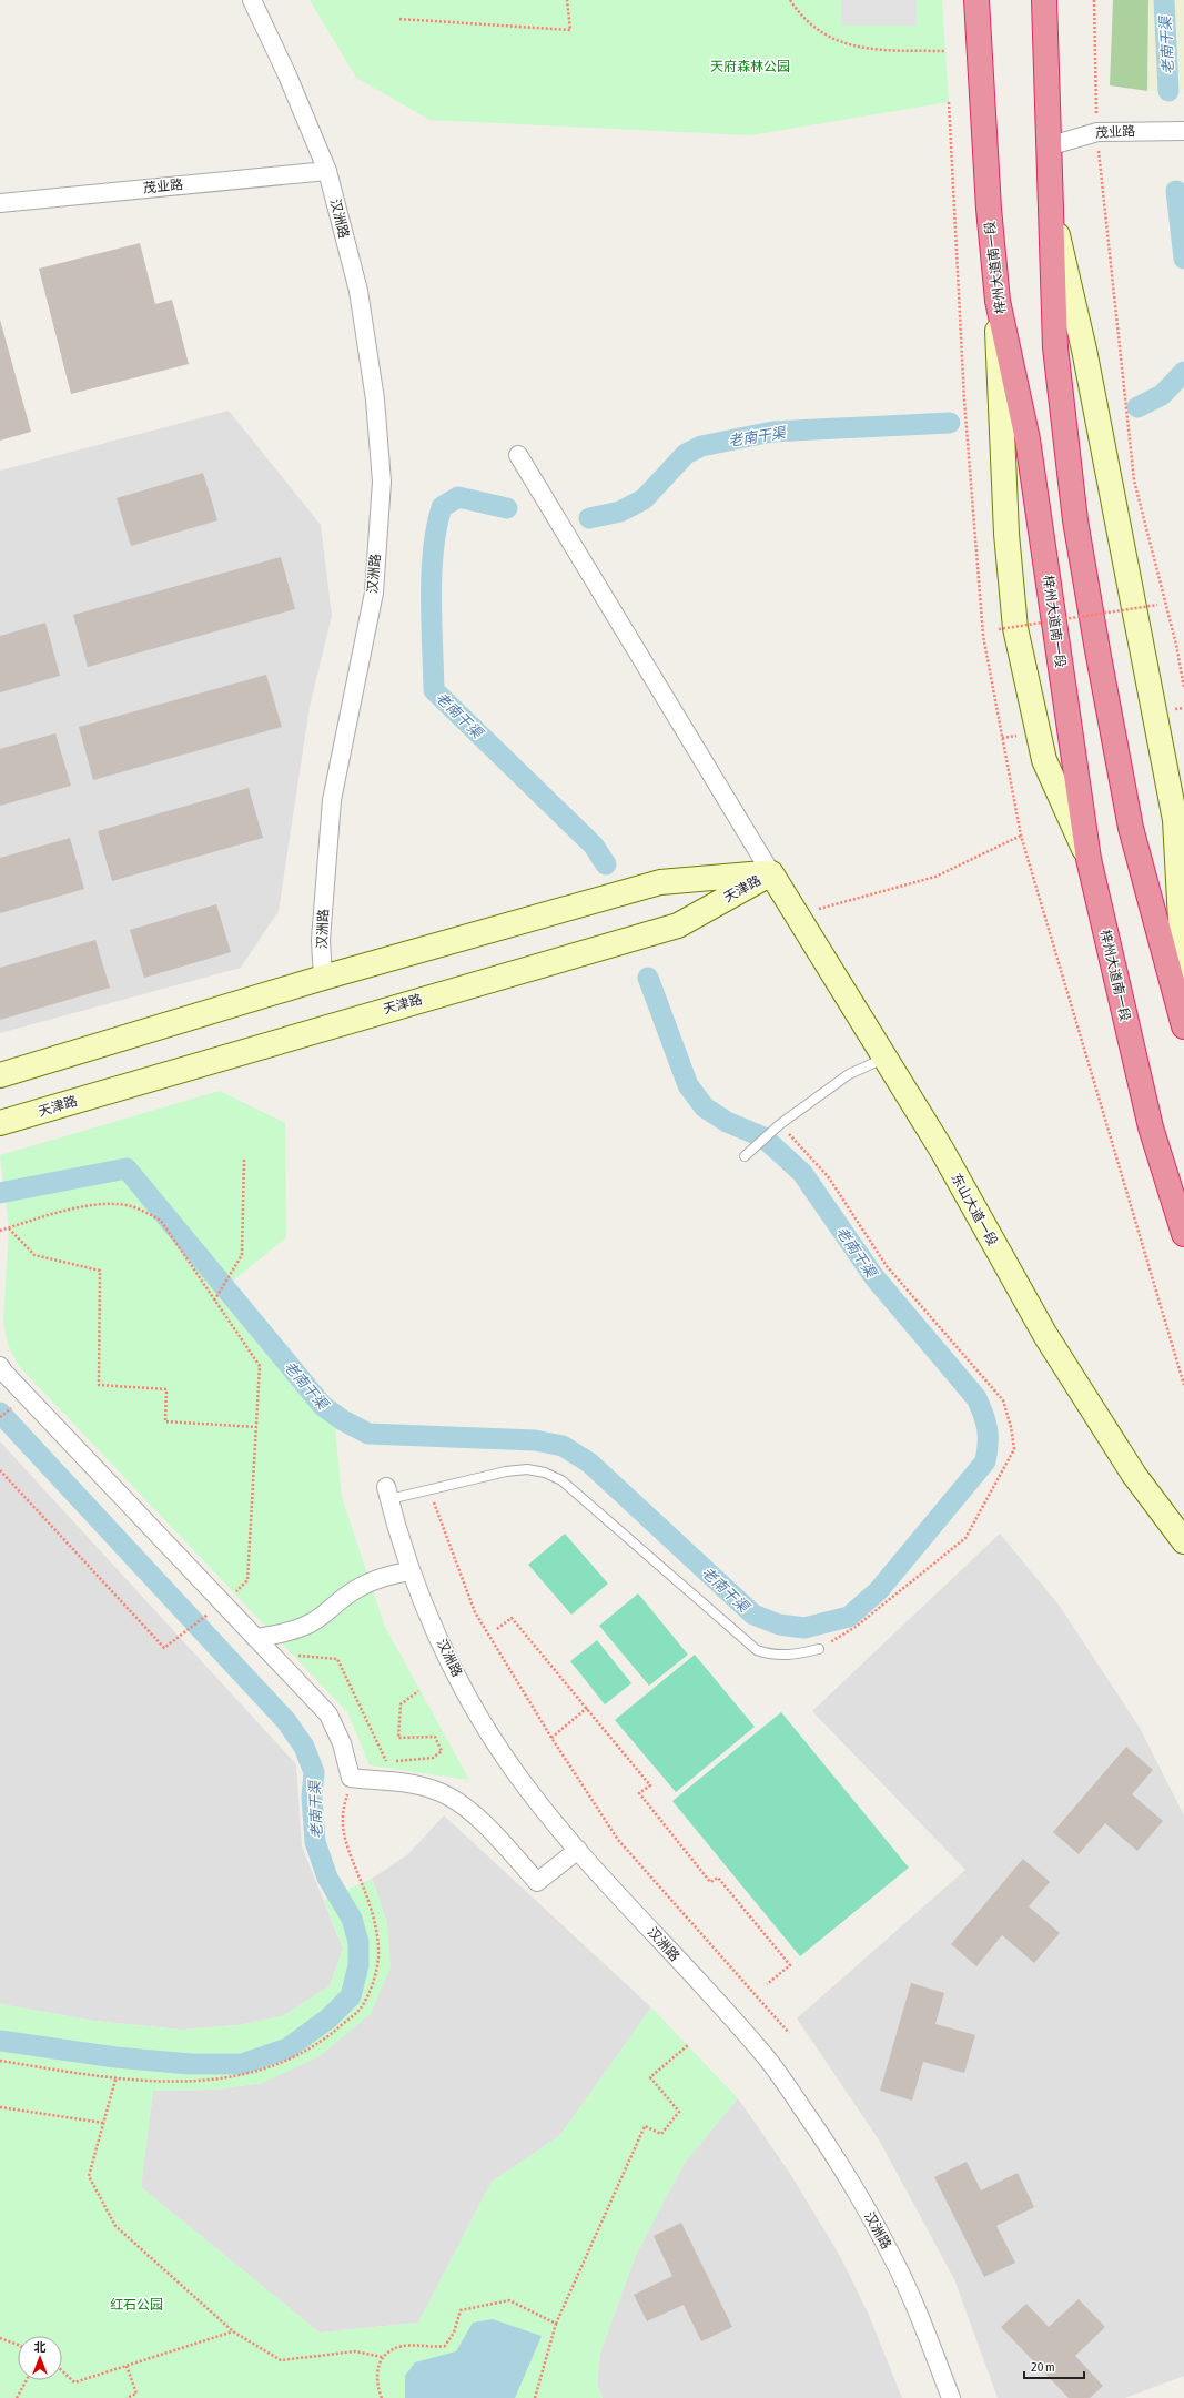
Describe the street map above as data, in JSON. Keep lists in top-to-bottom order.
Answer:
{
  "streets": {
    "highway": ["梓州大道南一段"],
    "street": [
      "茂业路",
      "汉洲路",
      "天津路",
      "东山大道一段"
    ]
  },
  "crossings": [
    ["茂业路", "汉洲路"],
    ["汉洲路", "天津路"],
    ["天津路", "东山大道一段"]
  ],
  "water": ["老南干渠"],
  "parks": ["天府森林公园", "红石公园"],
  "scale_bar": "20 m",
  "north": "top"
}
